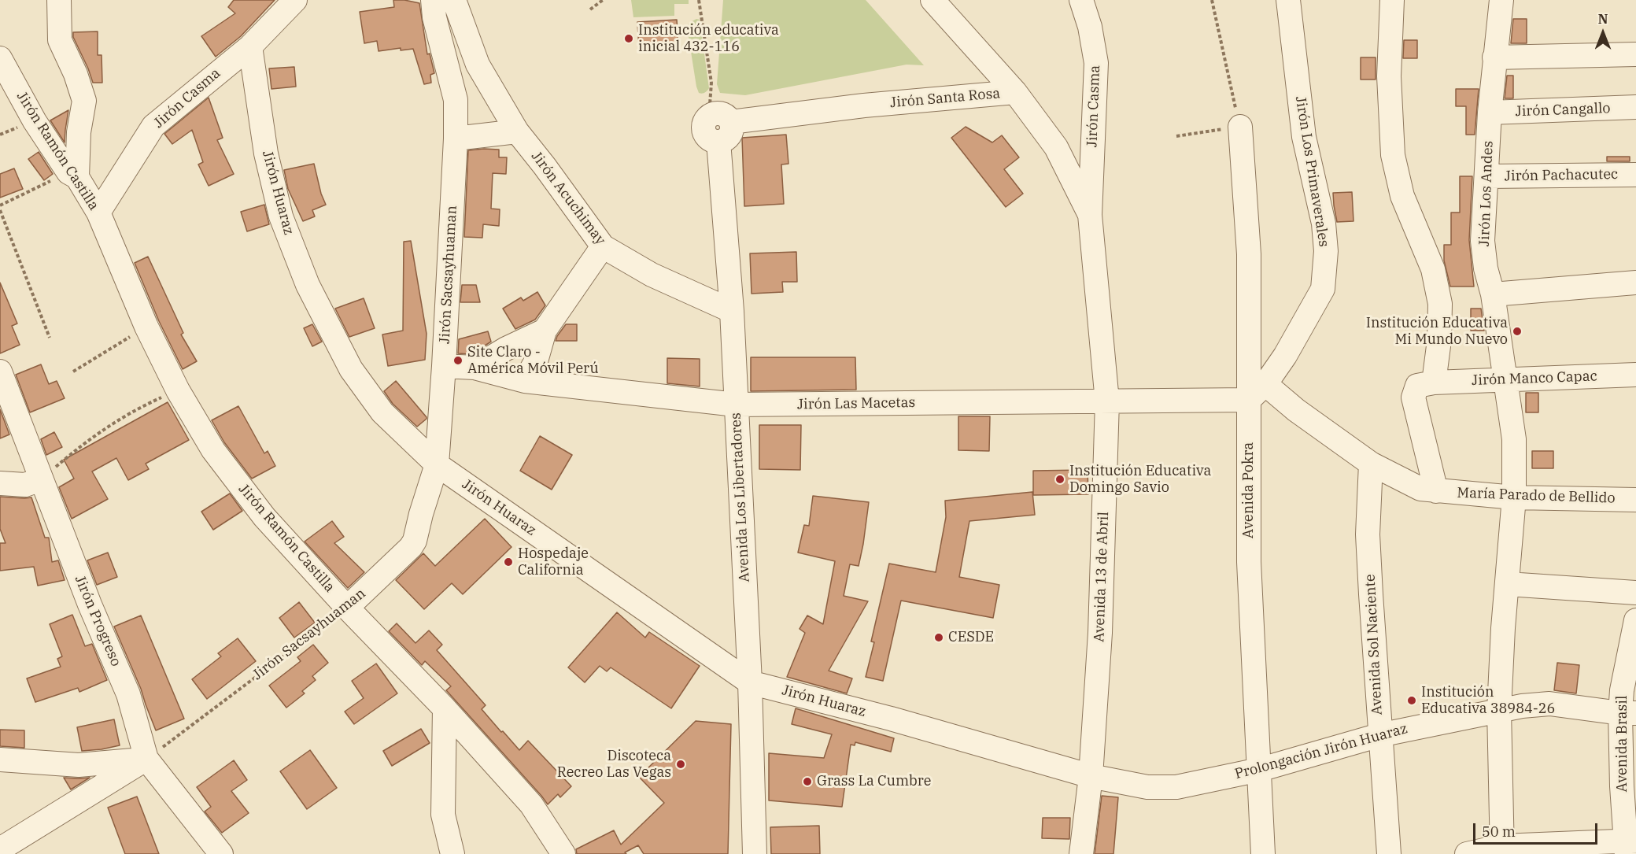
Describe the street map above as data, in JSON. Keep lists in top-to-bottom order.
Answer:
{
  "streets": {
    "street": [
      "Jirón Casma",
      "Jirón Santa Rosa",
      "Jirón Cangallo",
      "Jirón Ramón Castilla",
      "Jirón Los Primaverales",
      "Jirón Pachacutec",
      "Jirón Huaraz",
      "Jirón Los Andes",
      "Jirón Acuchimay",
      "Jirón Sacsayhuaman",
      "Jirón Manco Capac",
      "Jirón Las Macetas",
      "Avenida Pokra",
      "María Parado de Bellido",
      "Avenida Los Libertadores",
      "Avenida 13 de Abril",
      "Jirón Progreso",
      "Avenida Sol Naciente",
      "Avenida Brasil",
      "Prolongación Jirón Huaraz"
    ]
  },
  "crossings": [
    ["Jirón Casma", "Jirón Santa Rosa"],
    ["Jirón Casma", "Jirón Ramón Castilla"],
    ["Jirón Casma", "Jirón Huaraz"],
    ["Jirón Casma", "Avenida 13 de Abril"],
    ["Jirón Santa Rosa", "Avenida Los Libertadores"],
    ["Jirón Santa Rosa", "Avenida 13 de Abril"],
    ["Jirón Cangallo", "Jirón Los Andes"],
    ["Jirón Ramón Castilla", "Jirón Sacsayhuaman"],
    ["Jirón Los Primaverales", "María Parado de Bellido"],
    ["Jirón Pachacutec", "Jirón Los Andes"],
    ["Jirón Huaraz", "Jirón Sacsayhuaman"],
    ["Jirón Huaraz", "Avenida Los Libertadores"],
    ["Jirón Huaraz", "Avenida 13 de Abril"],
    ["Jirón Huaraz", "Prolongación Jirón Huaraz"],
    ["Jirón Los Andes", "Jirón Manco Capac"],
    ["Jirón Los Andes", "María Parado de Bellido"],
    ["Jirón Los Andes", "Prolongación Jirón Huaraz"],
    ["Jirón Acuchimay", "Avenida Los Libertadores"],
    ["Jirón Sacsayhuaman", "Jirón Las Macetas"],
    ["Jirón Sacsayhuaman", "Jirón Progreso"],
    ["Jirón Las Macetas", "Avenida Pokra"],
    ["Jirón Las Macetas", "Avenida Los Libertadores"],
    ["Jirón Las Macetas", "Avenida 13 de Abril"],
    ["Avenida Pokra", "Prolongación Jirón Huaraz"],
    ["María Parado de Bellido", "Avenida Sol Naciente"],
    ["Avenida 13 de Abril", "Prolongación Jirón Huaraz"],
    ["Avenida Sol Naciente", "Prolongación Jirón Huaraz"],
    ["Avenida Brasil", "Prolongación Jirón Huaraz"]
  ],
  "places": [
    "Institución educativa inicial 432-116",
    "Institución Educativa Mi Mundo Nuevo",
    "Site Claro - América Móvil Perú",
    "Institución Educativa Domingo Savio",
    "Hospedaje California",
    "CESDE",
    "Institución Educativa 38984-26",
    "Discoteca Recreo Las Vegas",
    "Grass La Cumbre"
  ],
  "scale_bar": "50 m",
  "north": "top"
}
